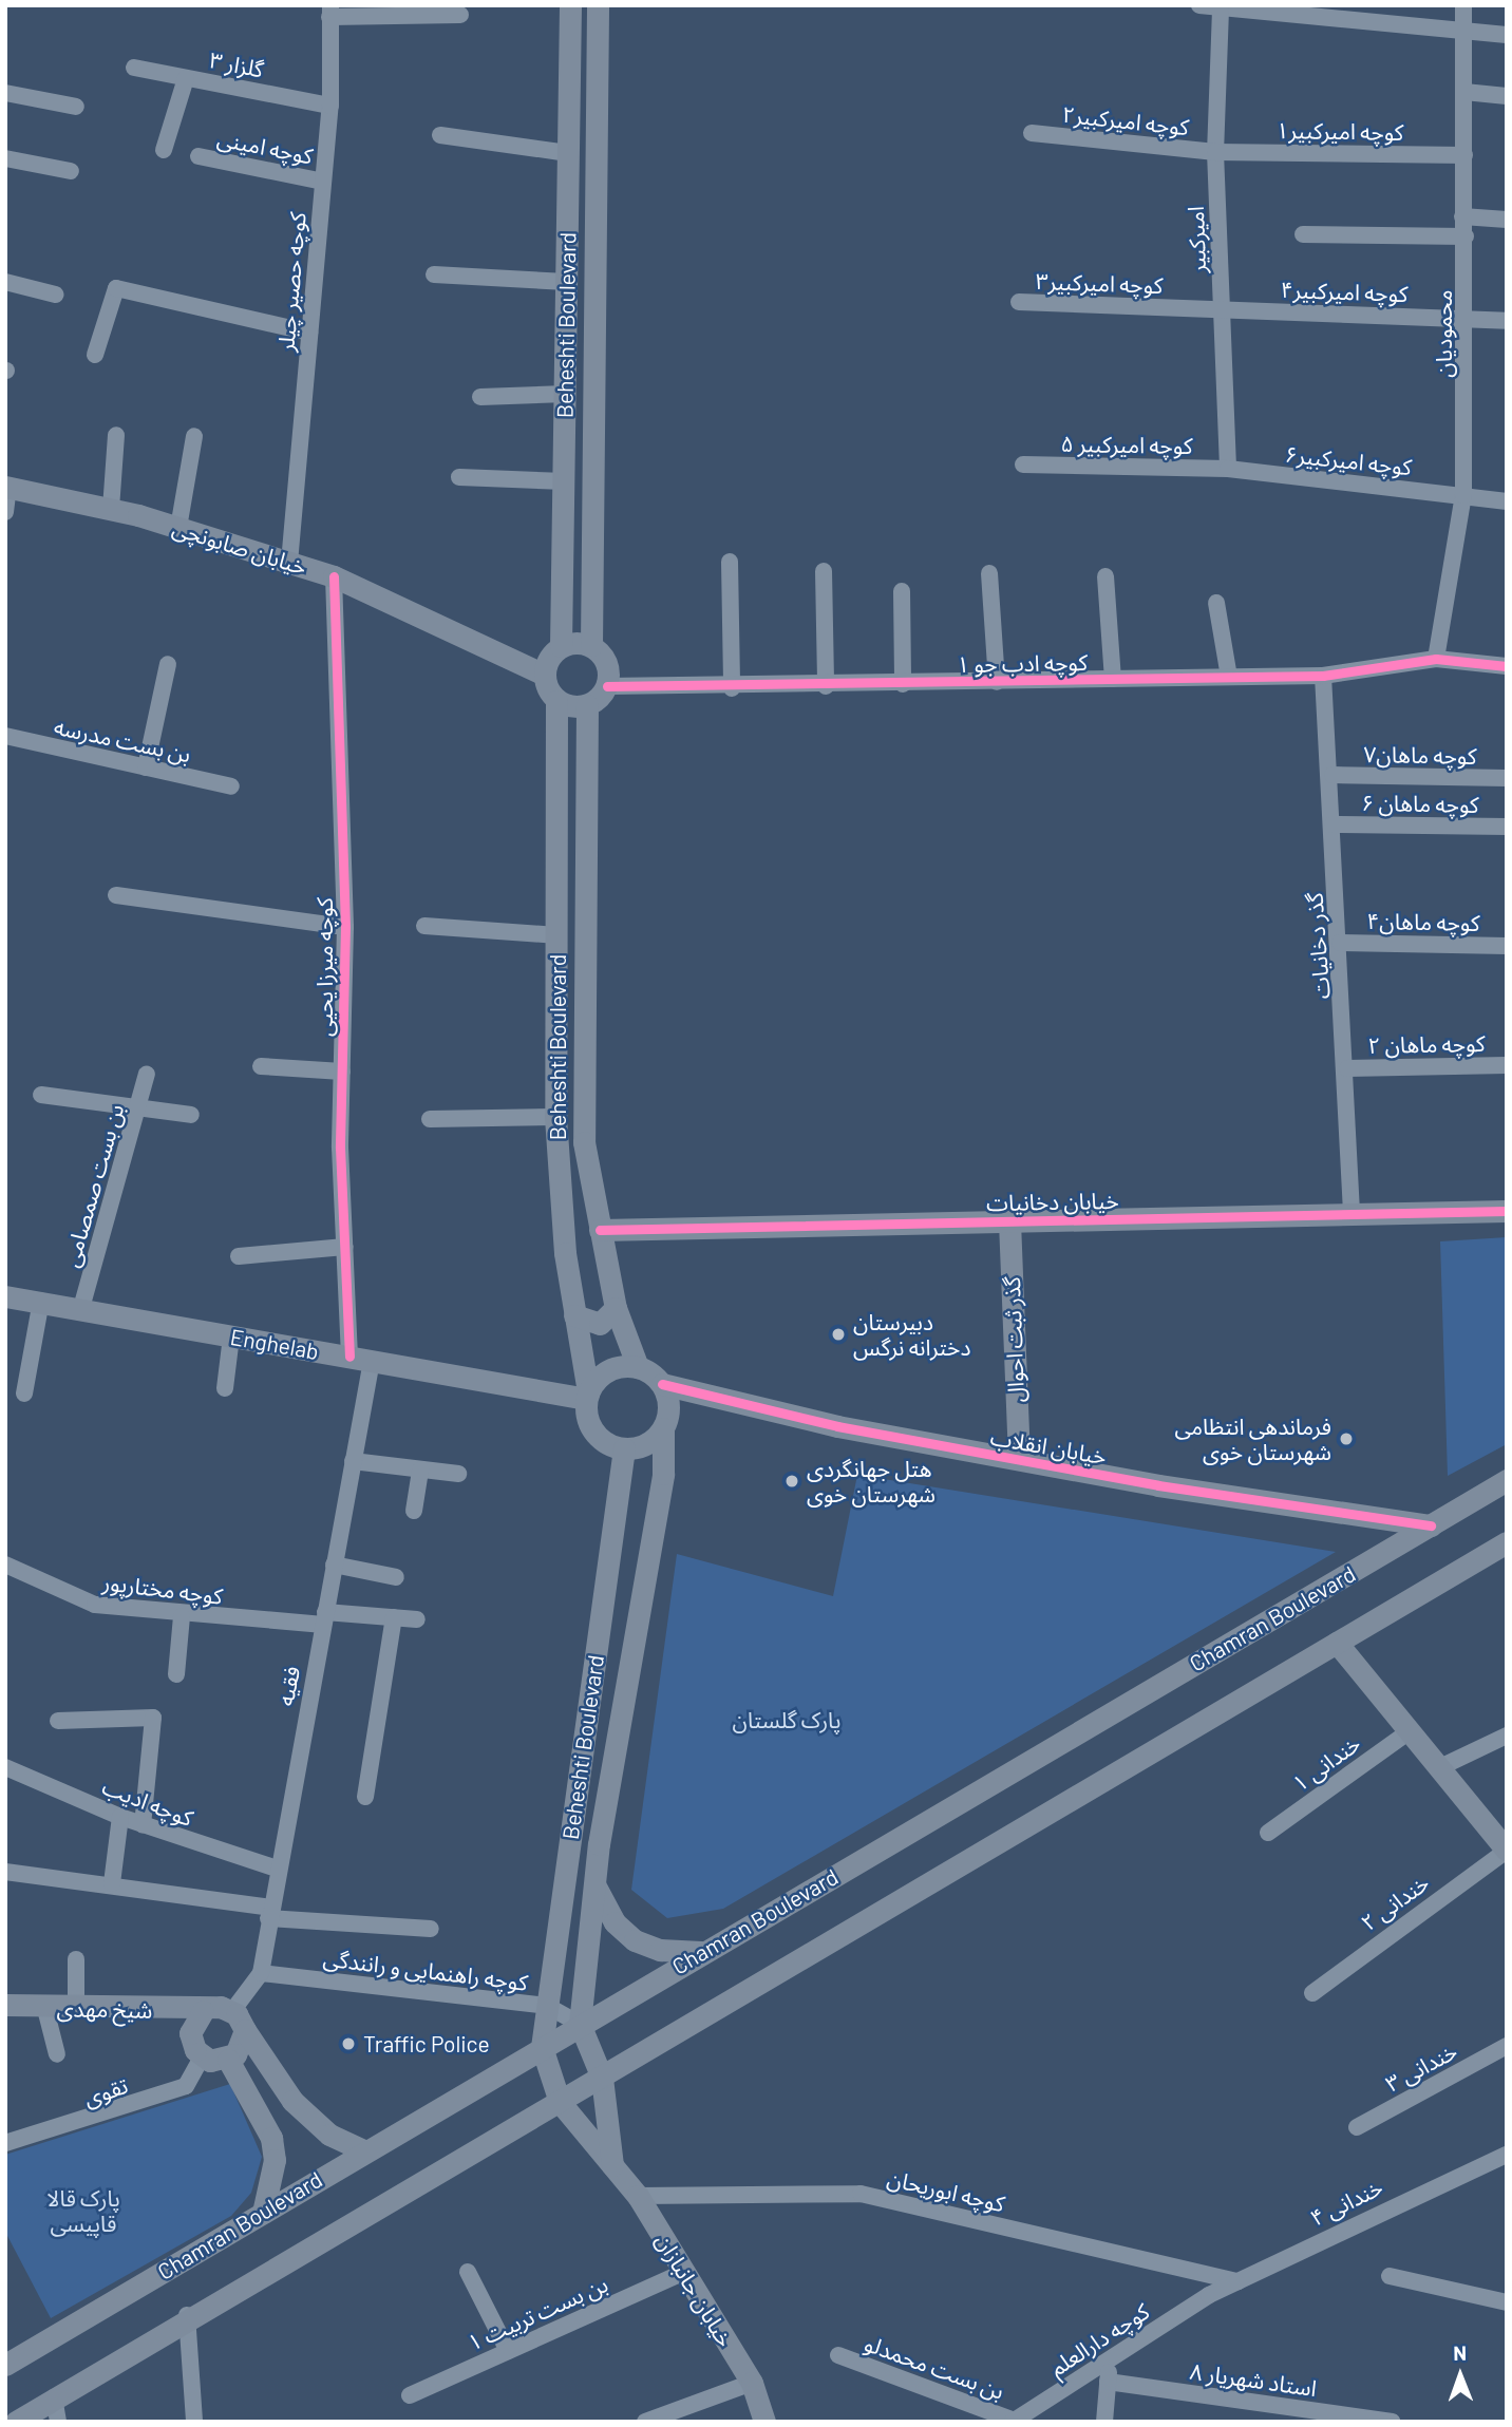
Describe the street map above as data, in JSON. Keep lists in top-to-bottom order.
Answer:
{
  "streets": {
    "main road": [
      "Beheshti Boulevard",
      "خیابان صابونچی",
      "خیابان دخانیات",
      "گذر ثبت احوال",
      "Enghelab",
      "خیابان انقلاب",
      "Chamran Boulevard",
      "شیخ مهدی",
      "خیابان جانبازان"
    ],
    "street": [
      "گلزار ۳",
      "کوچه امیرکبیر۲",
      "کوچه امیرکبیر۱",
      "کوچه امینی",
      "امیرکبیر",
      "کوچه حصیر چیلر",
      "کوچه امیرکبیر۳",
      "کوچه امیرکبیر۴",
      "محمودیان",
      "کوچه امیرکبیر ۵",
      "کوچه امیرکبیر۶",
      "کوچه ادب جو ۱",
      "بن بست مدرسه",
      "کوچه ماهان۷",
      "کوچه ماهان ۶",
      "کوچه ماهان۴",
      "گذر دخانیات",
      "کوچه میرزا یحیی",
      "کوچه ماهان ۲",
      "بن بست صمصامی",
      "کوچه مختارپور",
      "فقیه",
      "خندانی ۱",
      "کوچه ادیب",
      "خندانی ۲",
      "کوچه راهنمایی و رانندگی",
      "خندانی ۳",
      "تقوی",
      "کوچه ابوریحان",
      "خندانی ۴",
      "بن بست تربیت ۱",
      "کوچه دارالعلم",
      "بن بست محمدلو",
      "استاد شهریار ۸"
    ]
  },
  "crossings": [
    ["گلزار ۳", "کوچه حصیر چیلر"],
    ["کوچه امیرکبیر۲", "کوچه امیرکبیر۱"],
    ["کوچه امیرکبیر۲", "امیرکبیر"],
    ["کوچه امیرکبیر۱", "امیرکبیر"],
    ["کوچه امیرکبیر۱", "محمودیان"],
    ["کوچه امینی", "کوچه حصیر چیلر"],
    ["امیرکبیر", "کوچه امیرکبیر۳"],
    ["امیرکبیر", "کوچه امیرکبیر۴"],
    ["امیرکبیر", "کوچه امیرکبیر ۵"],
    ["امیرکبیر", "کوچه امیرکبیر۶"],
    ["کوچه حصیر چیلر", "خیابان صابونچی"],
    ["کوچه امیرکبیر۳", "کوچه امیرکبیر۴"],
    ["کوچه امیرکبیر۴", "محمودیان"],
    ["Beheshti Boulevard", "خیابان صابونچی"],
    ["Beheshti Boulevard", "کوچه ادب جو ۱"],
    ["Beheshti Boulevard", "خیابان دخانیات"],
    ["Beheshti Boulevard", "Enghelab"],
    ["Beheshti Boulevard", "خیابان انقلاب"],
    ["Beheshti Boulevard", "Chamran Boulevard"],
    ["Beheshti Boulevard", "کوچه راهنمایی و رانندگی"],
    ["محمودیان", "کوچه امیرکبیر۶"],
    ["محمودیان", "کوچه ادب جو ۱"],
    ["کوچه امیرکبیر ۵", "کوچه امیرکبیر۶"],
    ["خیابان صابونچی", "کوچه ادب جو ۱"],
    ["خیابان صابونچی", "کوچه میرزا یحیی"],
    ["کوچه ادب جو ۱", "گذر دخانیات"],
    ["کوچه ماهان۷", "گذر دخانیات"],
    ["کوچه ماهان ۶", "گذر دخانیات"],
    ["کوچه ماهان۴", "گذر دخانیات"],
    ["گذر دخانیات", "کوچه ماهان ۲"],
    ["گذر دخانیات", "خیابان دخانیات"],
    ["کوچه میرزا یحیی", "Enghelab"],
    ["کوچه میرزا یحیی", "فقیه"],
    ["بن بست صمصامی", "Enghelab"],
    ["خیابان دخانیات", "گذر ثبت احوال"],
    ["گذر ثبت احوال", "خیابان انقلاب"],
    ["Enghelab", "خیابان انقلاب"],
    ["Enghelab", "فقیه"],
    ["خیابان انقلاب", "Chamran Boulevard"],
    ["کوچه مختارپور", "فقیه"],
    ["Chamran Boulevard", "کوچه راهنمایی و رانندگی"],
    ["فقیه", "کوچه ادیب"],
    ["فقیه", "کوچه راهنمایی و رانندگی"],
    ["شیخ مهدی", "تقوی"],
    ["کوچه ابوریحان", "خندانی ۴"],
    ["کوچه ابوریحان", "خیابان جانبازان"],
    ["خندانی ۴", "کوچه دارالعلم"],
    ["خیابان جانبازان", "بن بست تربیت ۱"],
    ["کوچه دارالعلم", "بن بست محمدلو"]
  ],
  "parks": ["پارک گلستان", "پارک قالا قاپیسی"],
  "places": [
    "دبیرستان دخترانه نرگس",
    "فرماندهی انتظامی شهرستان خوی",
    "هتل جهانگردی شهرستان خوی",
    "Traffic Police"
  ],
  "north": "top"
}
